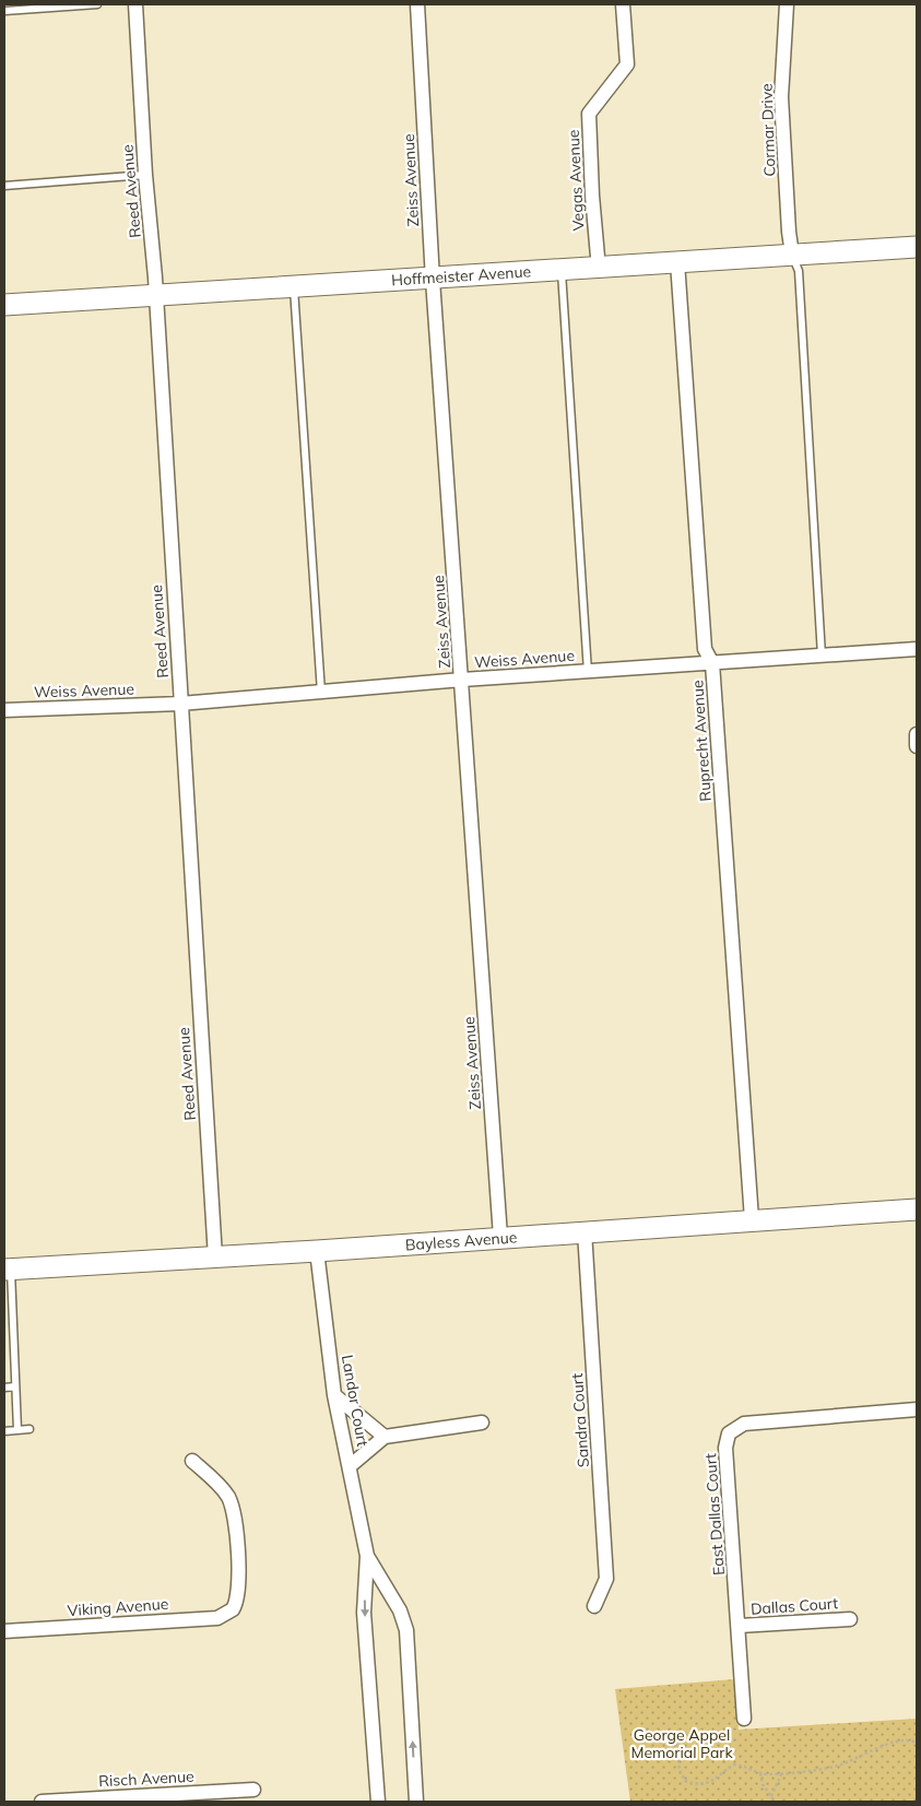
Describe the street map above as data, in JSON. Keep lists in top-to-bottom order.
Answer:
{
  "streets": {
    "street": [
      "Cormar Drive",
      "Zeiss Avenue",
      "Vegas Avenue",
      "Reed Avenue",
      "Hoffmeister Avenue",
      "Weiss Avenue",
      "Ruprecht Avenue",
      "Bayless Avenue",
      "Landor Court",
      "Sandra Court",
      "East Dallas Court",
      "Dallas Court",
      "Viking Avenue",
      "Risch Avenue"
    ]
  },
  "crossings": [
    ["Cormar Drive", "Hoffmeister Avenue"],
    ["Zeiss Avenue", "Hoffmeister Avenue"],
    ["Zeiss Avenue", "Weiss Avenue"],
    ["Zeiss Avenue", "Bayless Avenue"],
    ["Vegas Avenue", "Hoffmeister Avenue"],
    ["Reed Avenue", "Hoffmeister Avenue"],
    ["Reed Avenue", "Weiss Avenue"],
    ["Reed Avenue", "Bayless Avenue"],
    ["Hoffmeister Avenue", "Ruprecht Avenue"],
    ["Weiss Avenue", "Ruprecht Avenue"],
    ["Ruprecht Avenue", "Bayless Avenue"],
    ["Bayless Avenue", "Landor Court"],
    ["Bayless Avenue", "Sandra Court"],
    ["East Dallas Court", "Dallas Court"]
  ],
  "parks": ["George Appel Memorial Park"]
}
